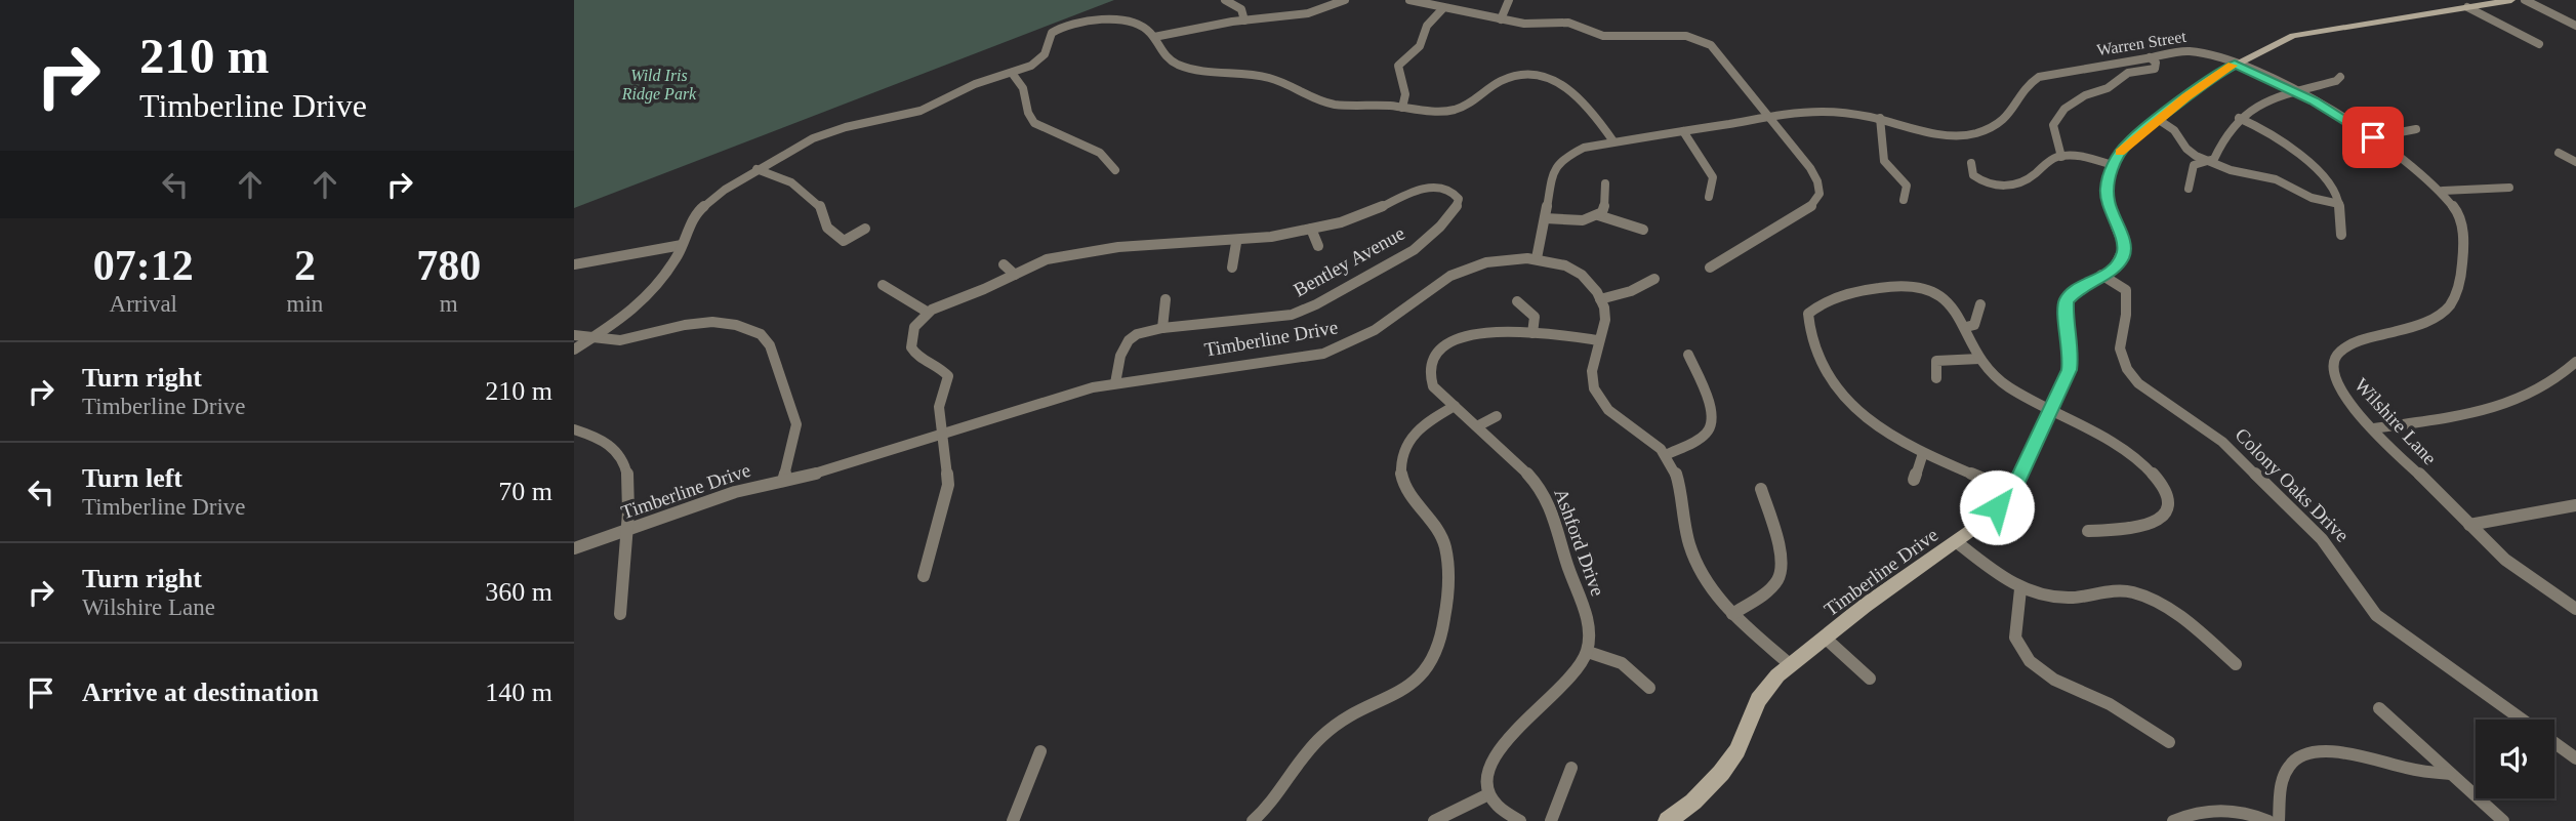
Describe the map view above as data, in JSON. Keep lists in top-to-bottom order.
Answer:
{
  "streets": {
    "street": [
      "Warren Street",
      "Bentley Avenue",
      "Timberline Drive",
      "Wilshire Lane",
      "Colony Oaks Drive",
      "Ashford Drive"
    ]
  },
  "crossings": [
    ["Warren Street", "Timberline Drive"],
    ["Warren Street", "Wilshire Lane"],
    ["Bentley Avenue", "Timberline Drive"],
    ["Timberline Drive", "Colony Oaks Drive"]
  ],
  "parks": ["Wild Iris Ridge Park"],
  "page": {
    "turn": ["210 m", "Timberline Drive"],
    "eta": [
      "07:12",
      "Arrival",
      "2",
      "min",
      "780",
      "m"
    ],
    "list": [
      {
        "name": "Turn right",
        "note": "Timberline Drive",
        "value": "210 m"
      },
      {
        "name": "Turn left",
        "note": "Timberline Drive",
        "value": "70 m"
      },
      {
        "name": "Turn right",
        "note": "Wilshire Lane",
        "value": "360 m"
      },
      {
        "name": "Arrive at destination",
        "value": "140 m"
      }
    ]
  }
}
